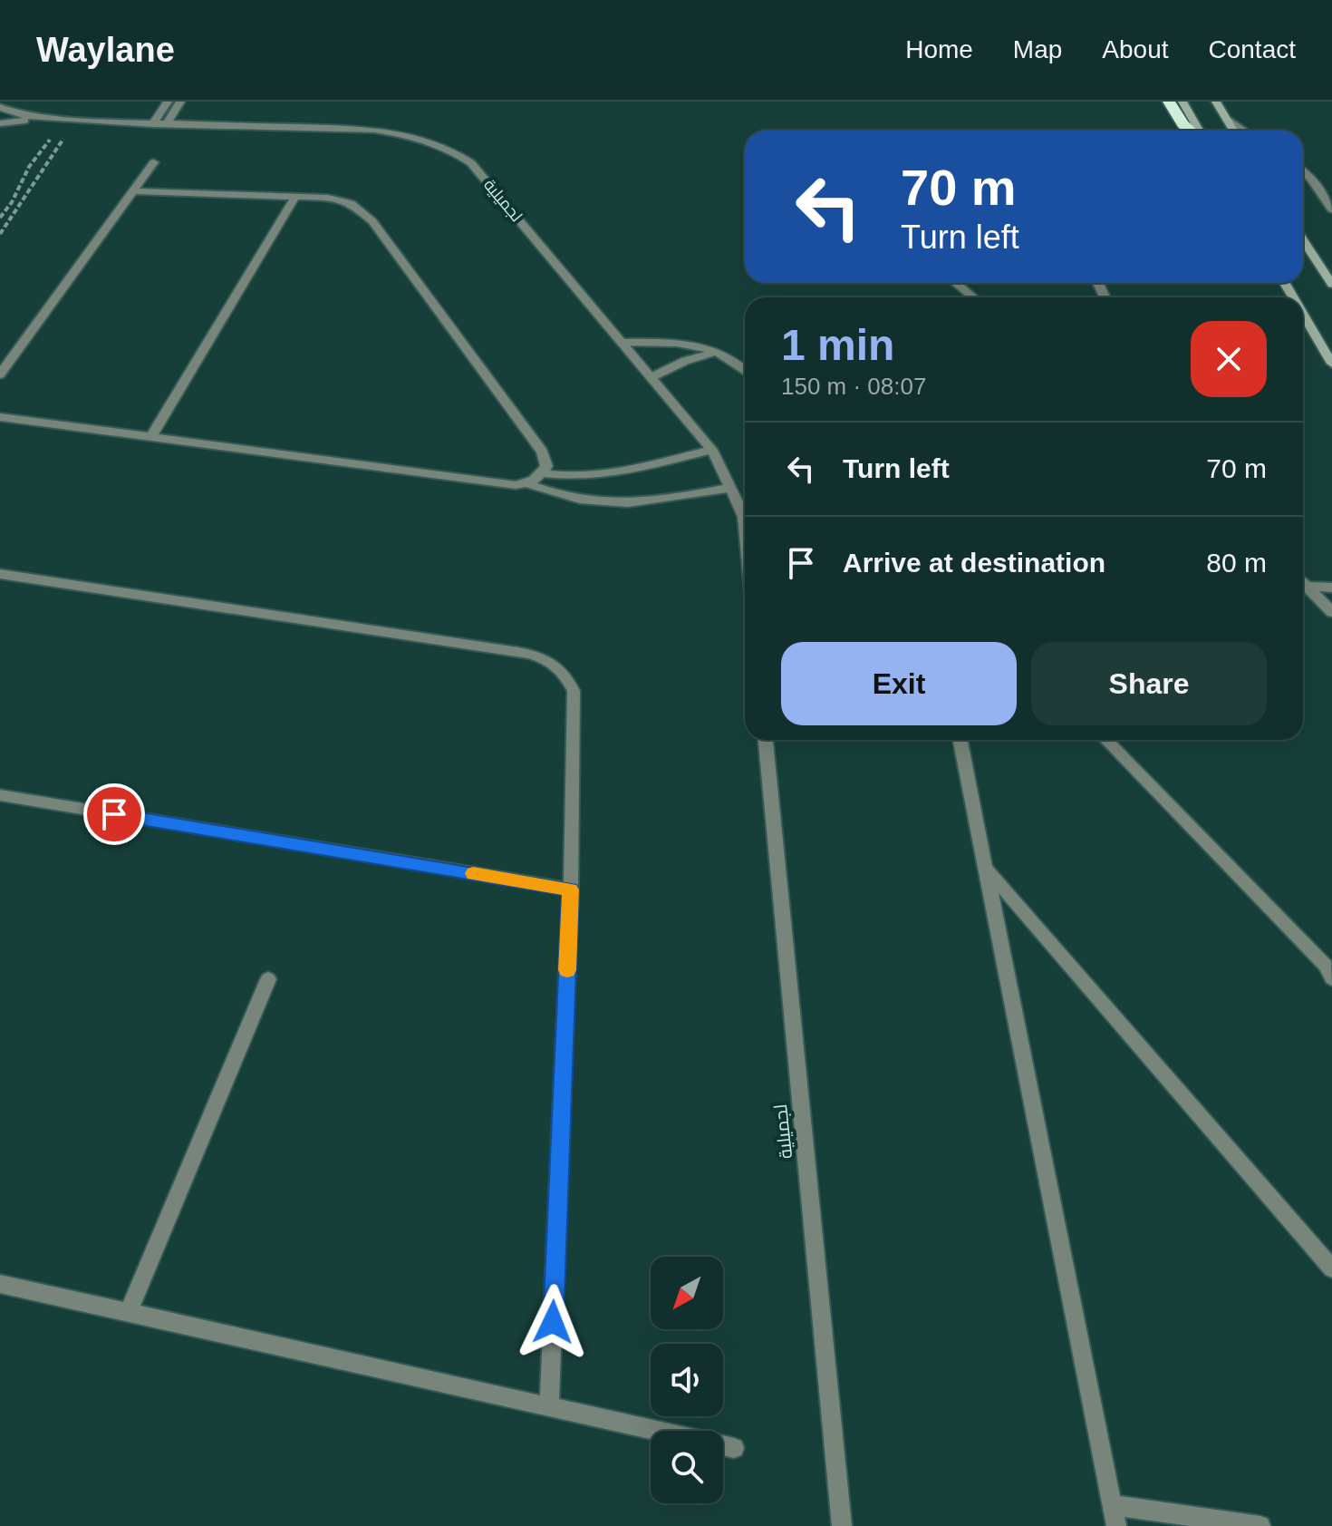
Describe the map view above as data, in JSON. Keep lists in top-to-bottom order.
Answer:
{
  "streets": {
    "street": ["لجميلية"]
  },
  "north": "bottom left",
  "page": {
    "header": "Waylane",
    "nav": [
      "Home",
      "Map",
      "About",
      "Contact"
    ],
    "turn": ["70 m", "Turn left"],
    "heading": ["1 min", "150 m · 08:07"],
    "list": [
      {
        "name": "Turn left",
        "value": "70 m"
      },
      {
        "name": "Arrive at destination",
        "value": "80 m"
      }
    ],
    "buttons": ["Exit", "Share"]
  }
}
